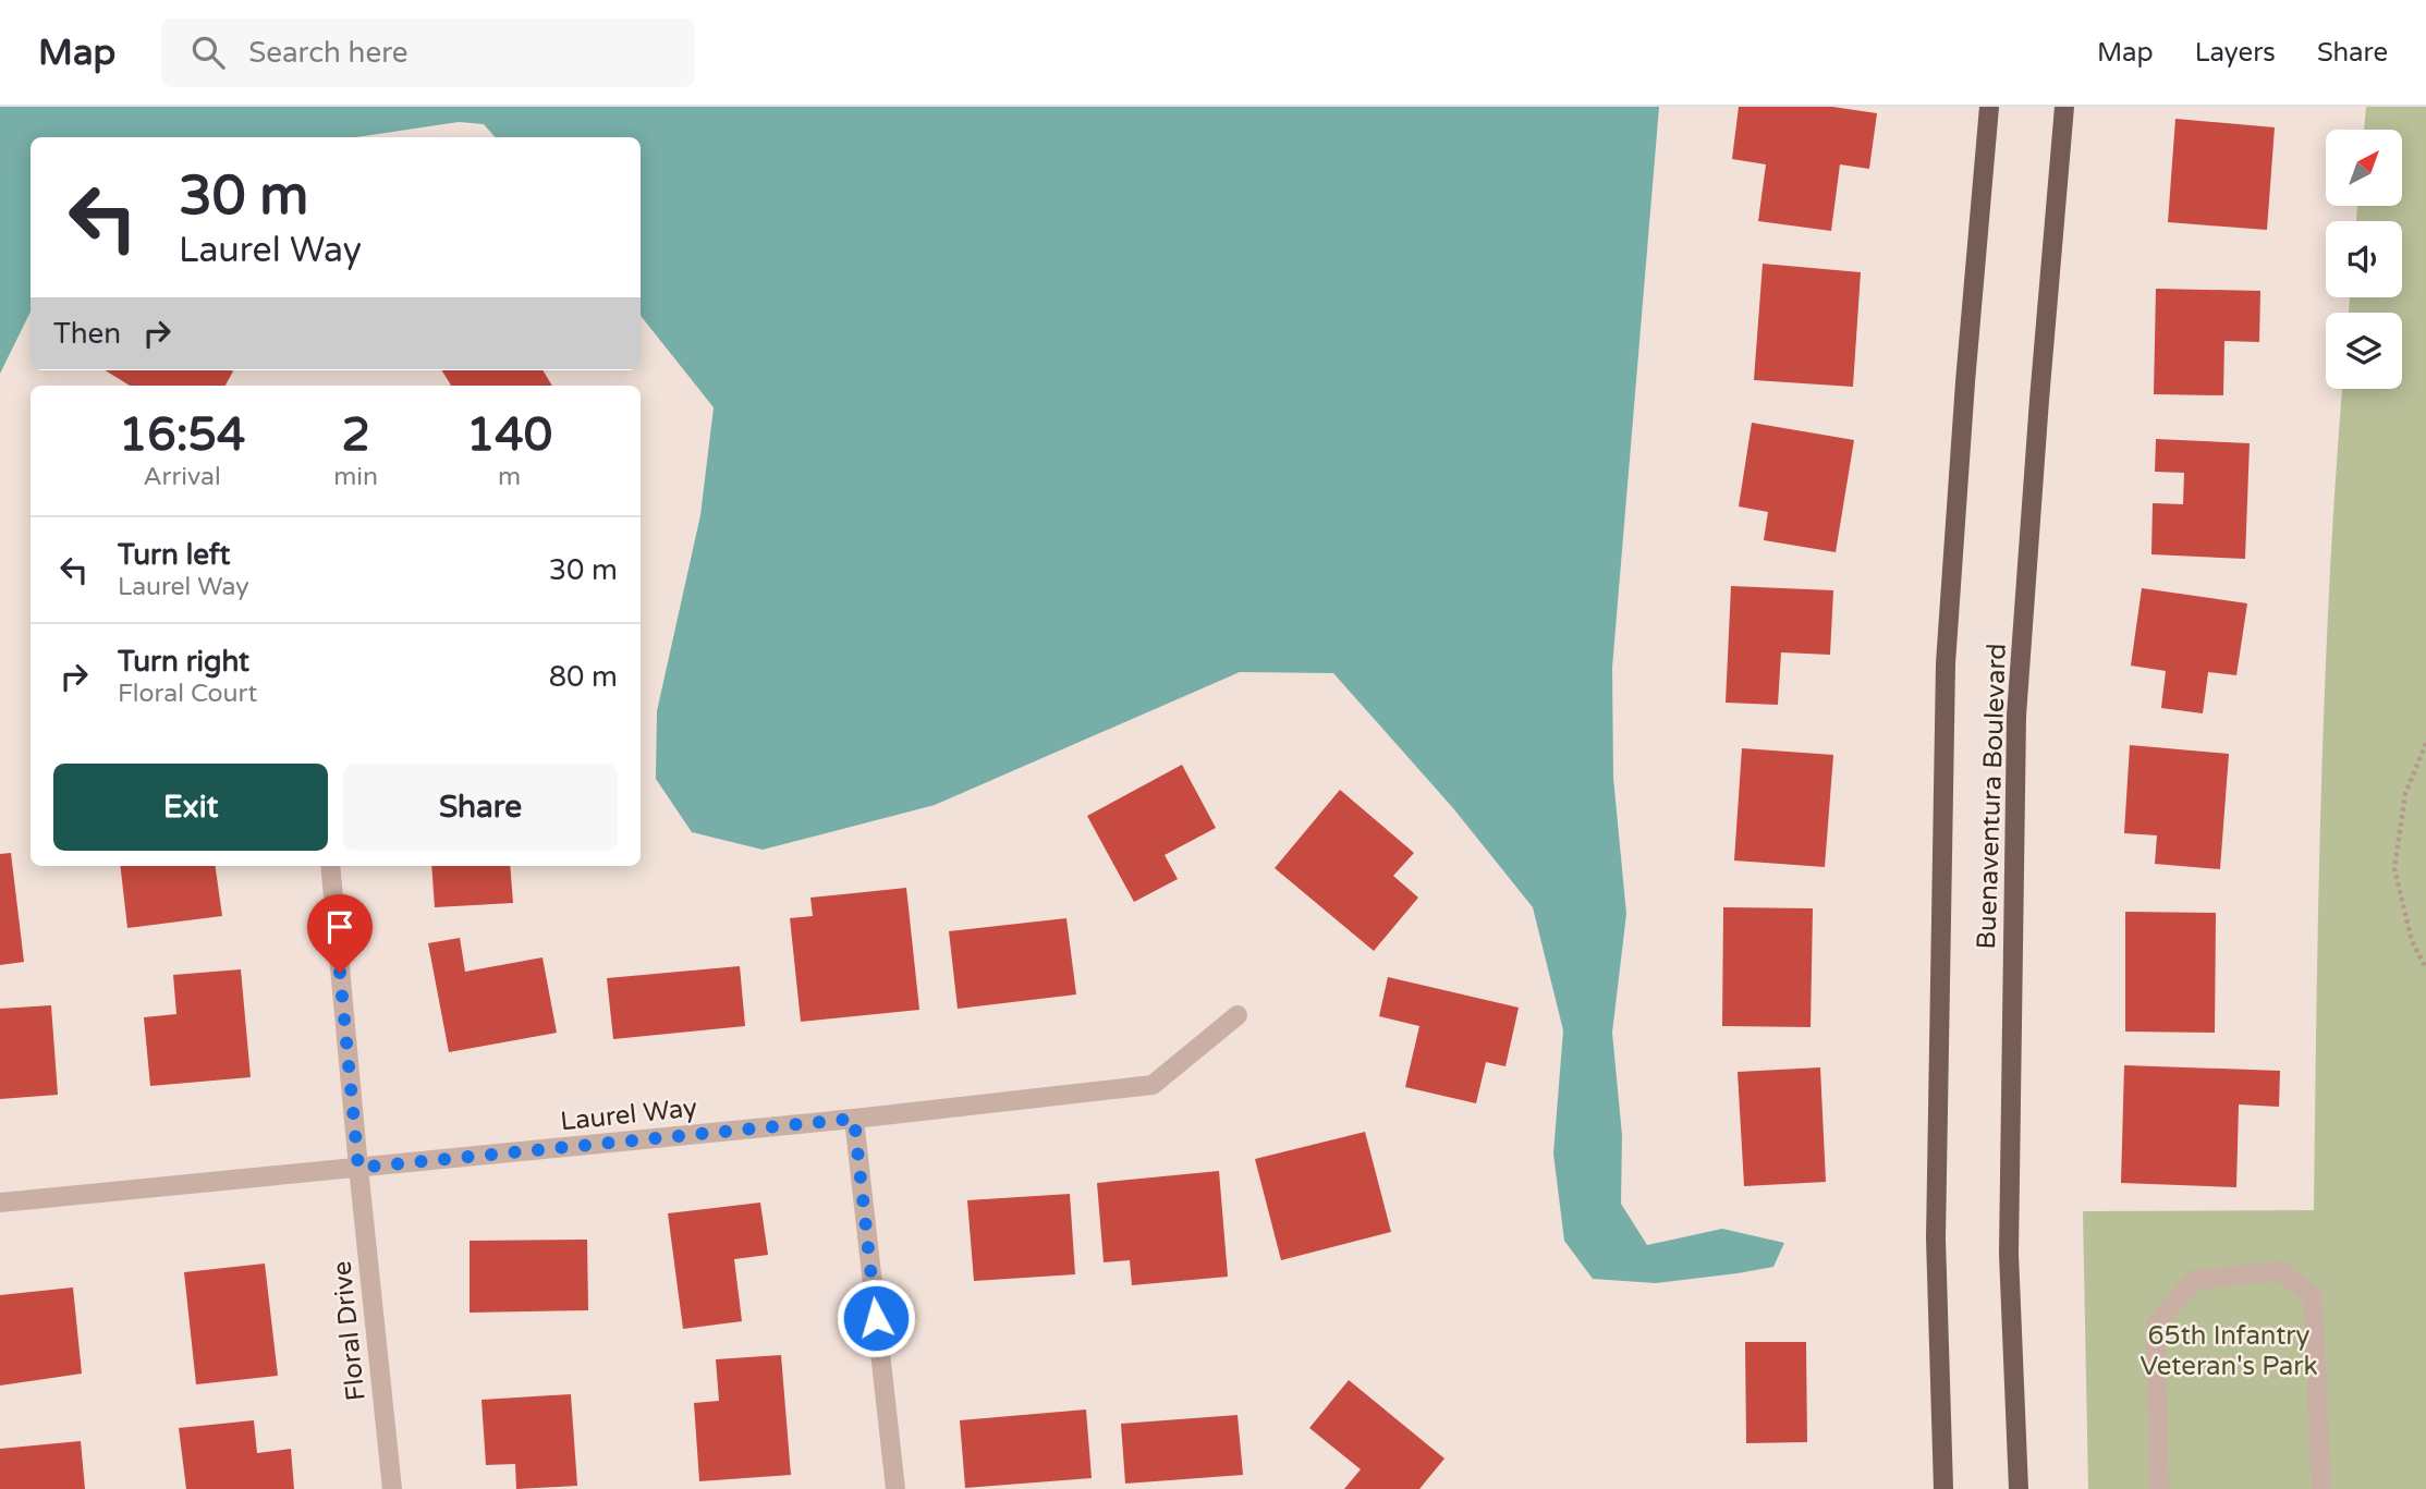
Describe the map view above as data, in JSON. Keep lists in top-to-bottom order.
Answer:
{
  "streets": {
    "main road": ["Buenaventura Boulevard"],
    "street": ["Laurel Way", "Floral Drive"]
  },
  "crossings": [
    ["Laurel Way", "Floral Drive"]
  ],
  "parks": ["65th Infantry Veteran's Park"],
  "north": "top right",
  "page": {
    "header": "Map",
    "search": "Search here",
    "nav": ["Map", "Layers", "Share"],
    "turn": ["30 m", "Laurel Way"],
    "then": "Then",
    "eta": [
      "16:54",
      "Arrival",
      "2",
      "min",
      "140",
      "m"
    ],
    "list": [
      {
        "name": "Turn left",
        "note": "Laurel Way",
        "value": "30 m"
      },
      {
        "name": "Turn right",
        "note": "Floral Court",
        "value": "80 m"
      }
    ],
    "buttons": ["Exit", "Share"]
  }
}
